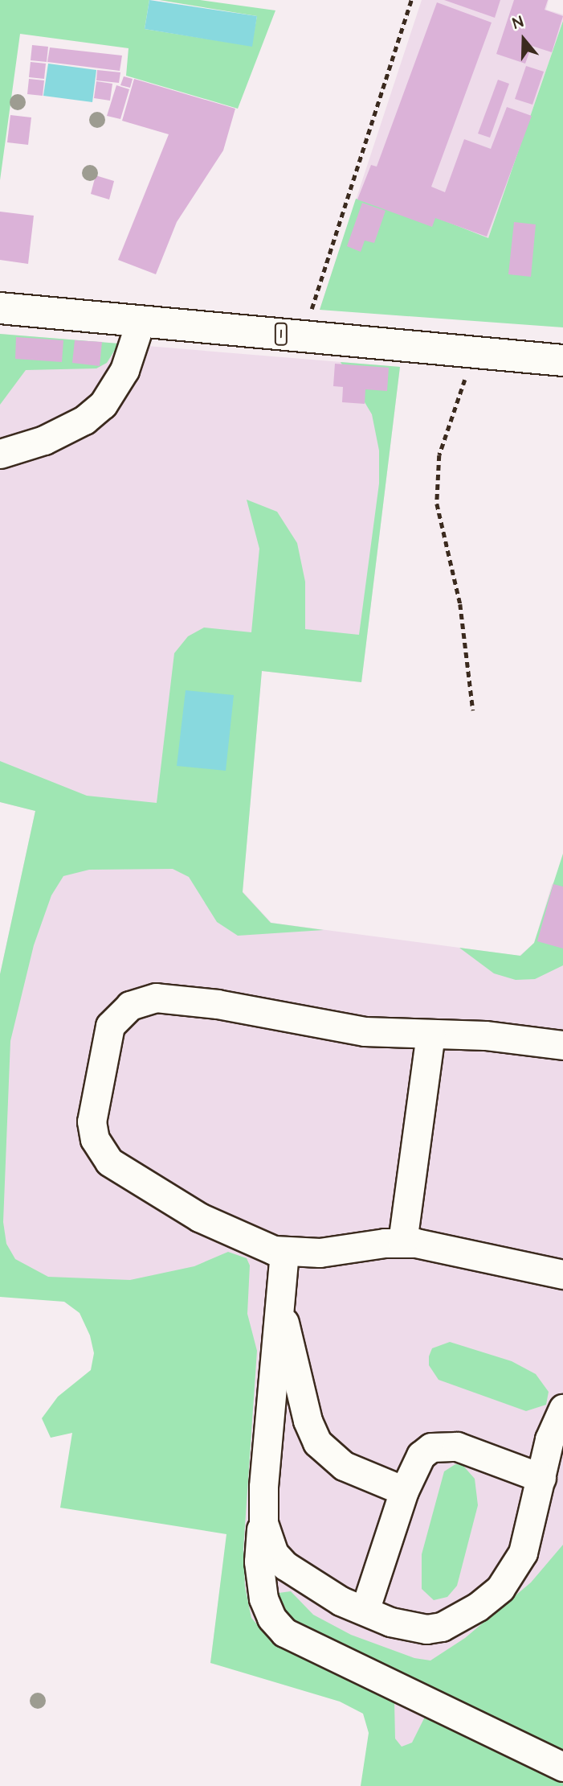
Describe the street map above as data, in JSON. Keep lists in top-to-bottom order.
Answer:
{
  "streets": {
    "highway": ["1"]
  },
  "north": "top"
}
